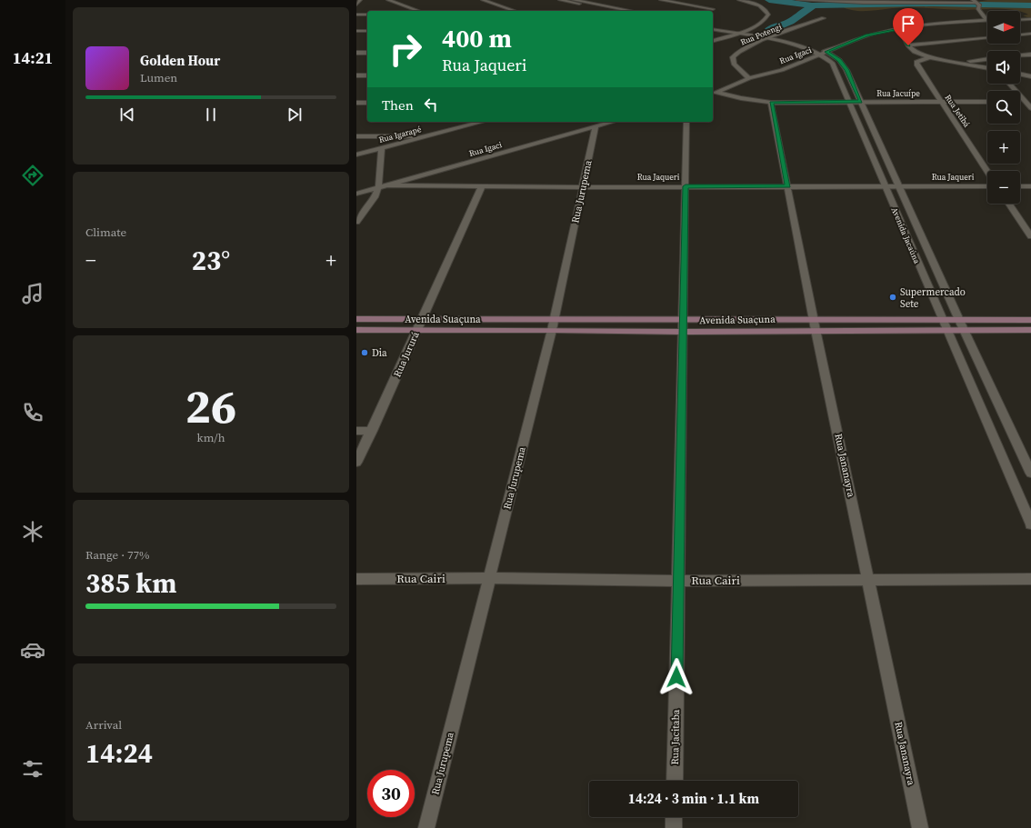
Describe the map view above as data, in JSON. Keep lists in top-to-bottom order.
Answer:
{
  "streets": {
    "main road": ["Avenida Suaçuna"],
    "street": [
      "Rua Potengi",
      "Rua Igaci",
      "Rua Jacuípe",
      "Rua Jetibá",
      "Rua Igarapé",
      "Rua Jaqueri",
      "Rua Jurupema",
      "Avenida Jacaúna",
      "Rua Jururá",
      "Rua Jananayra",
      "Rua Cairi",
      "Rua Jacitaba"
    ]
  },
  "crossings": [
    ["Rua Potengi", "Rua Igaci"],
    ["Rua Potengi", "Avenida Jacaúna"],
    ["Rua Igaci", "Rua Jacuípe"],
    ["Rua Igaci", "Rua Jaqueri"],
    ["Rua Igaci", "Rua Jurupema"],
    ["Rua Igaci", "Avenida Jacaúna"],
    ["Rua Jacuípe", "Rua Jetibá"],
    ["Rua Jacuípe", "Avenida Jacaúna"],
    ["Rua Jacuípe", "Rua Jananayra"],
    ["Rua Jaqueri", "Rua Jurupema"],
    ["Rua Jaqueri", "Avenida Jacaúna"],
    ["Rua Jaqueri", "Rua Jururá"],
    ["Rua Jaqueri", "Rua Jananayra"],
    ["Rua Jaqueri", "Rua Jacitaba"],
    ["Rua Jurupema", "Avenida Suaçuna"],
    ["Rua Jurupema", "Rua Cairi"],
    ["Avenida Jacaúna", "Avenida Suaçuna"],
    ["Avenida Suaçuna", "Rua Jururá"],
    ["Avenida Suaçuna", "Rua Jananayra"],
    ["Avenida Suaçuna", "Rua Jacitaba"],
    ["Rua Jananayra", "Rua Cairi"],
    ["Rua Cairi", "Rua Jacitaba"]
  ],
  "places": ["Supermercado Sete", "Dia"],
  "north": "right",
  "page": {
    "tabs": "14:21",
    "map_buttons": ["+", "−"],
    "turn": ["400 m", "Rua Jaqueri"],
    "song": ["Golden Hour", "Lumen"],
    "then": "Then",
    "tile": [
      "Climate",
      ["26", "km/h"],
      ["Range · 77%", "385 km"],
      ["Arrival", "14:24"]
    ],
    "heat": ["−", "23°", "+"],
    "limit": "30",
    "trip": "14:24 · 3 min · 1.1 km"
  }
}
